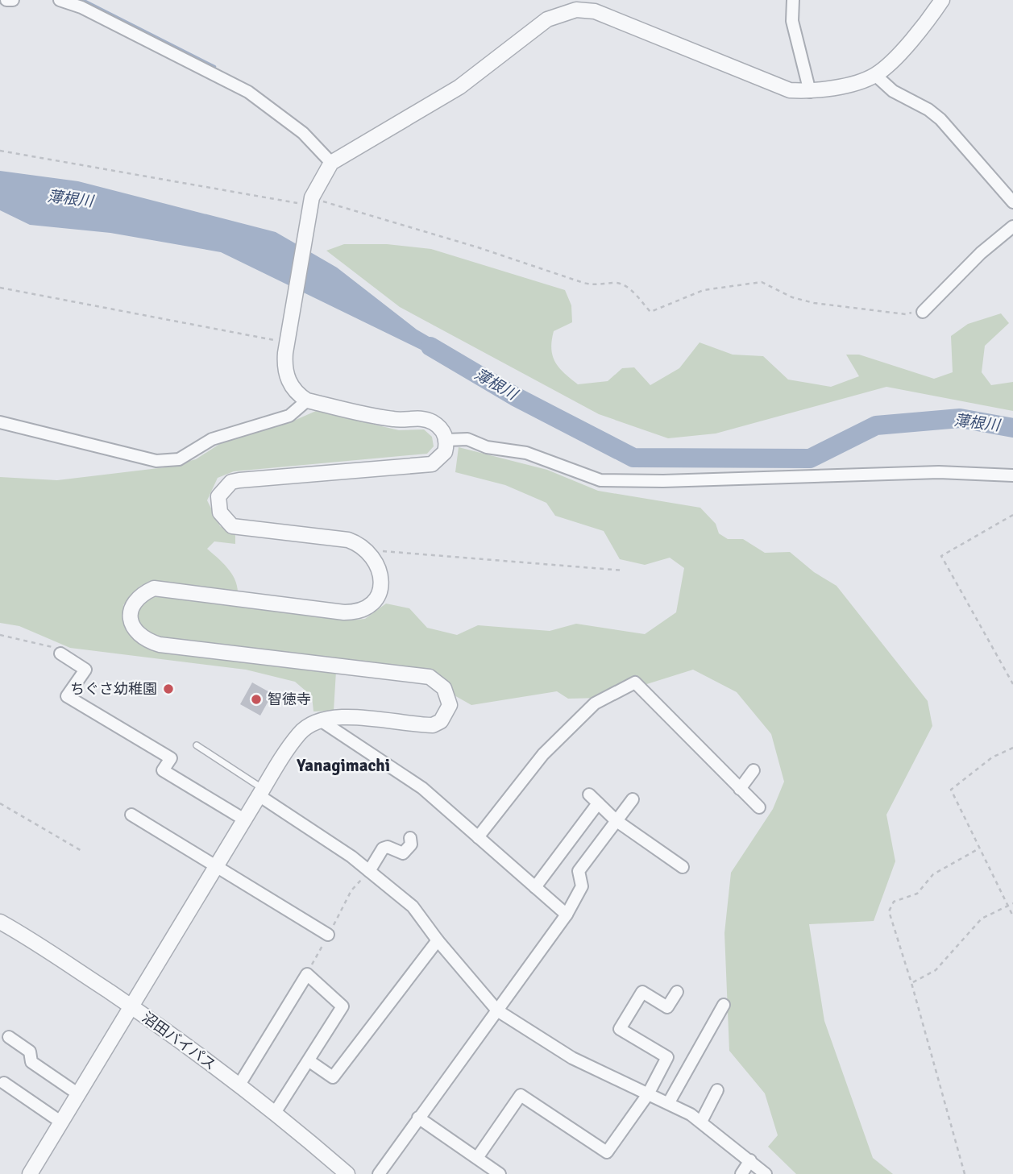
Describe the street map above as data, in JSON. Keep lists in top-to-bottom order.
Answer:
{
  "streets": {
    "street": ["沼田バイパス"]
  },
  "districts": ["Yanagimachi"],
  "water": ["薄根川"],
  "places": ["ちぐさ幼稚園", "智徳寺"]
}
